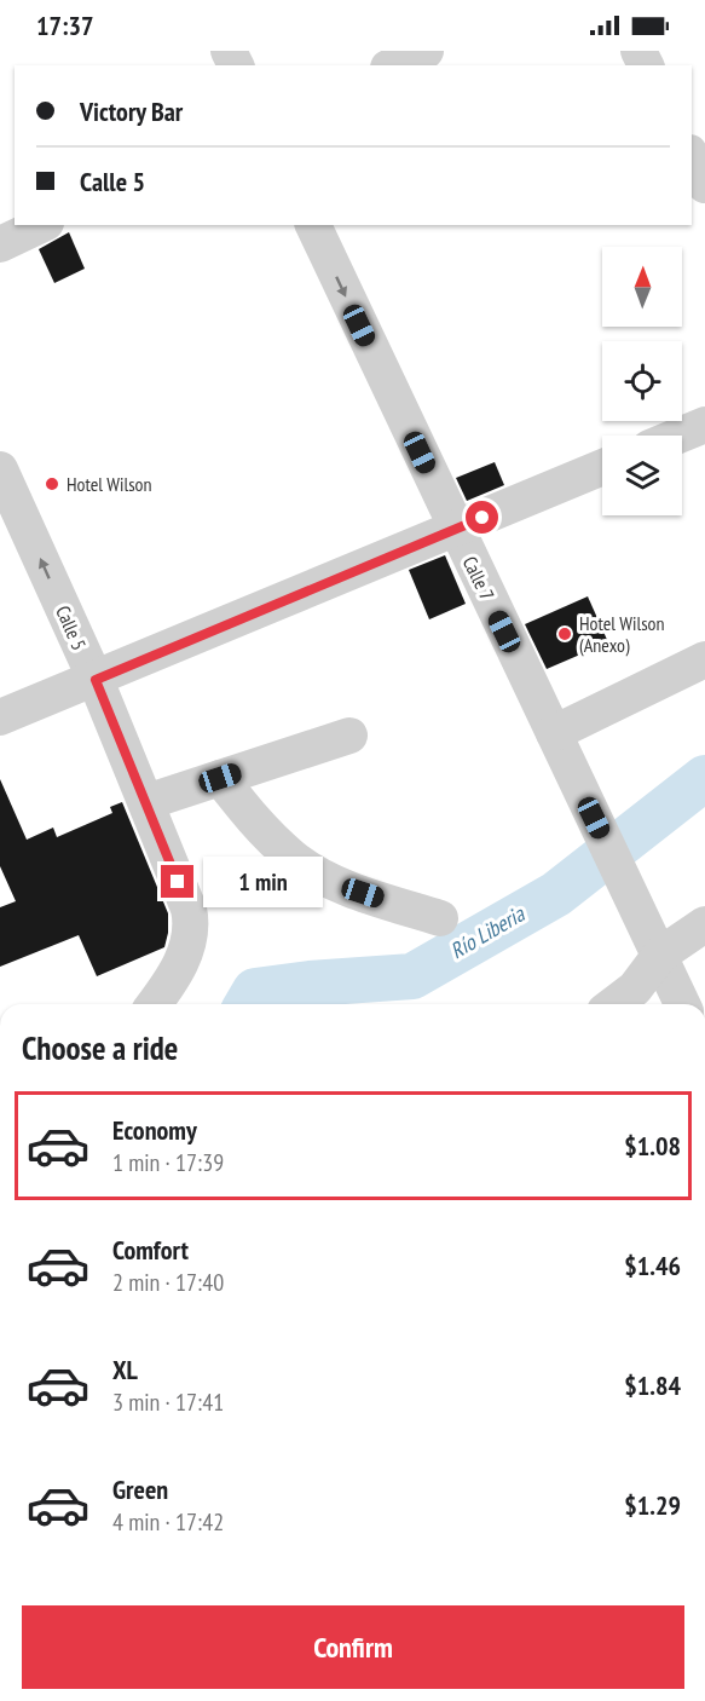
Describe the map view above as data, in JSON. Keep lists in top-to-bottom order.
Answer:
{
  "streets": {
    "street": ["Calle 7", "Calle 5"]
  },
  "one_way": ["Calle 7", "Calle 5"],
  "water": ["Río Liberia"],
  "places": ["Hotel Wilson", "Hotel Wilson (Anexo)"],
  "north": "top",
  "page": {
    "status": "17:37",
    "banner": ["Victory Bar", "Calle 5"],
    "bubble": "1 min",
    "heading": "Choose a ride",
    "list": [
      {
        "name": "Economy",
        "note": "1 min · 17:39",
        "value": "$1.08"
      },
      {
        "name": "Comfort",
        "note": "2 min · 17:40",
        "value": "$1.46"
      },
      {
        "name": "XL",
        "note": "3 min · 17:41",
        "value": "$1.84"
      },
      {
        "name": "Green",
        "note": "4 min · 17:42",
        "value": "$1.29"
      }
    ],
    "buttons": "Confirm"
  }
}
